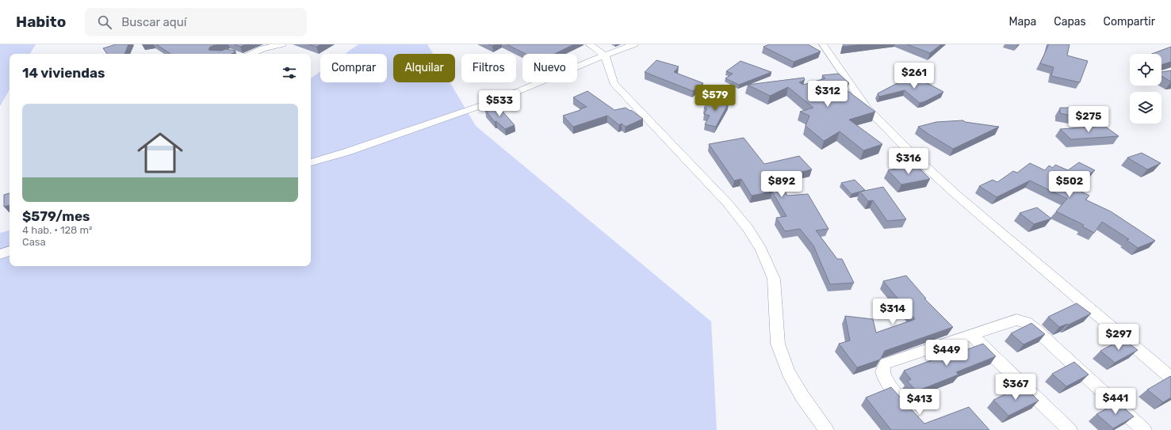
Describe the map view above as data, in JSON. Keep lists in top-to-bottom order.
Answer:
{
  "page": {
    "header": "Habito",
    "search": "Buscar aquí",
    "nav": ["Mapa", "Capas", "Compartir"],
    "chip": [
      "Comprar",
      "Alquilar",
      "Filtros",
      "Nuevo"
    ],
    "heading": "14 viviendas",
    "price": [
      "$261",
      "$312",
      "$579",
      "$533",
      "$275",
      "$316",
      "$892",
      "$502",
      "$314",
      "$297",
      "$449",
      "$367",
      "$441",
      "$413"
    ],
    "list": [
      {
        "name": "$579/mes",
        "note": "4 hab. · 128 m² · Casa"
      }
    ]
  }
}
